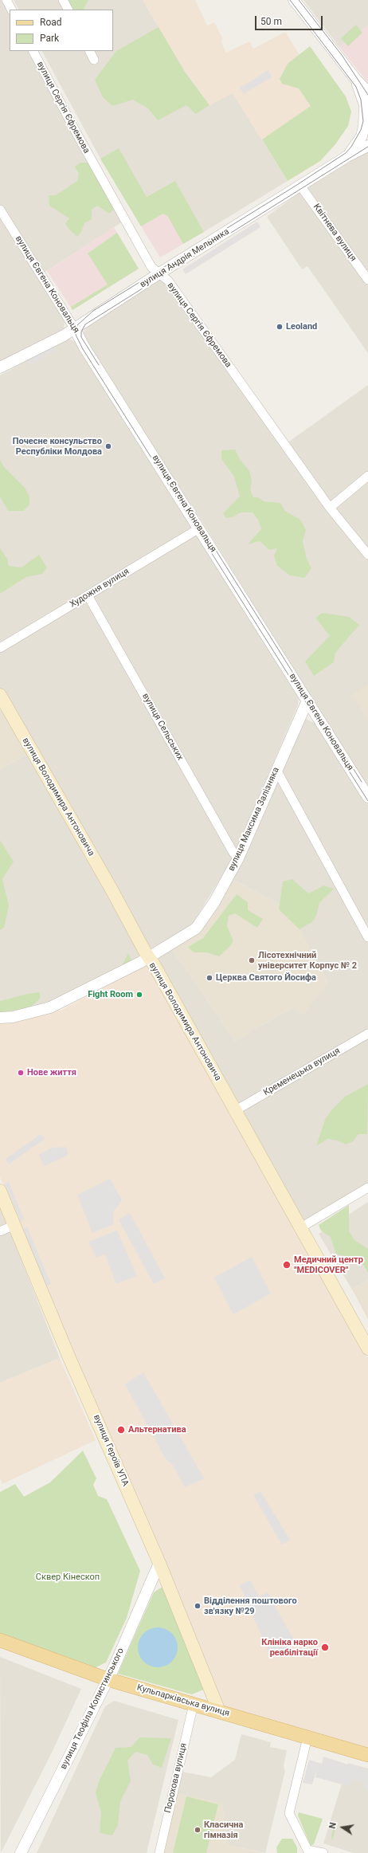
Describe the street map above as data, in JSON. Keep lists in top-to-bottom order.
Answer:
{
  "streets": {
    "main road": ["вулиця Володимира Антоновича", "вулиця Героїв УПА", "Кульпарківська вулиця"],
    "street": [
      "вулиця Сергія Єфремова",
      "Квітнева вулиця",
      "вулиця Андрія Мельника",
      "вулиця Євгена Коновальця",
      "Художня вулиця",
      "вулиця Сельських",
      "вулиця Максима Залізняка",
      "Кременецька вулиця",
      "вулиця Теофіла Копистинського",
      "Порохова вулиця"
    ]
  },
  "crossings": [
    ["вулиця Сергія Єфремова", "вулиця Андрія Мельника"],
    ["Квітнева вулиця", "вулиця Андрія Мельника"],
    ["вулиця Андрія Мельника", "вулиця Євгена Коновальця"],
    ["вулиця Євгена Коновальця", "Художня вулиця"],
    ["вулиця Євгена Коновальця", "вулиця Максима Залізняка"],
    ["Художня вулиця", "вулиця Сельських"],
    ["вулиця Сельських", "вулиця Максима Залізняка"],
    ["вулиця Володимира Антоновича", "вулиця Максима Залізняка"],
    ["вулиця Володимира Антоновича", "Кременецька вулиця"],
    ["вулиця Героїв УПА", "Кульпарківська вулиця"],
    ["вулиця Героїв УПА", "вулиця Теофіла Копистинського"],
    ["Кульпарківська вулиця", "вулиця Теофіла Копистинського"],
    ["Кульпарківська вулиця", "Порохова вулиця"]
  ],
  "parks": ["Сквер Кінескоп"],
  "places": [
    "Leoland",
    "Почесне консульство Республіки Молдова",
    "Лісотехнічний університет Корпус № 2",
    "Церква Святого Йосифа",
    "Fight Room",
    "Нове життя",
    "Медичний центр \"MEDICOVER\"",
    "Альтернатива",
    "Відділення поштового зв'язку №29",
    "Клініка нарко реабілітації",
    "Класична гімназія"
  ],
  "legend": ["Road", "Park"],
  "scale_bar": "50 m",
  "north": "left"
}
